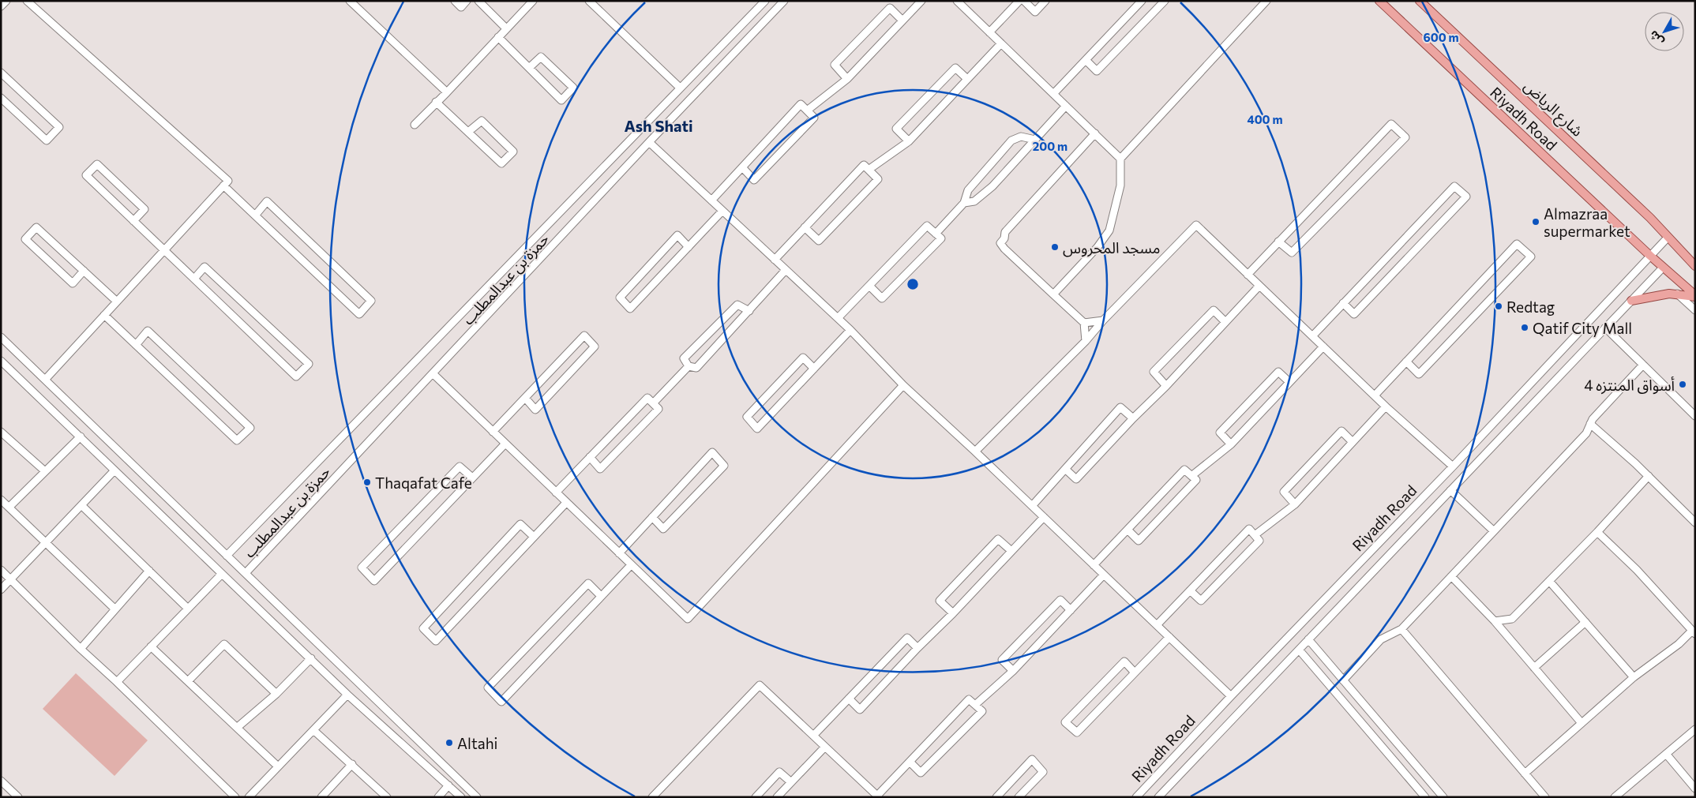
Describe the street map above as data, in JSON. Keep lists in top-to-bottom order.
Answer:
{
  "streets": {
    "main road": ["شارع الرياض", "Riyadh Road"],
    "street": ["حمزة بن عبدالمطلب"]
  },
  "crossings": [
    ["شارع الرياض", "Riyadh Road"]
  ],
  "districts": ["Ash Shati"],
  "places": [
    "Almazraa supermarket",
    "مسجد المحروس",
    "Redtag",
    "Qatif City Mall",
    "أسواق المنتزه 4",
    "Thaqafat Cafe",
    "Altahi"
  ],
  "north": "bottom left",
  "rings": ["600 m", "400 m", "200 m"]
}
